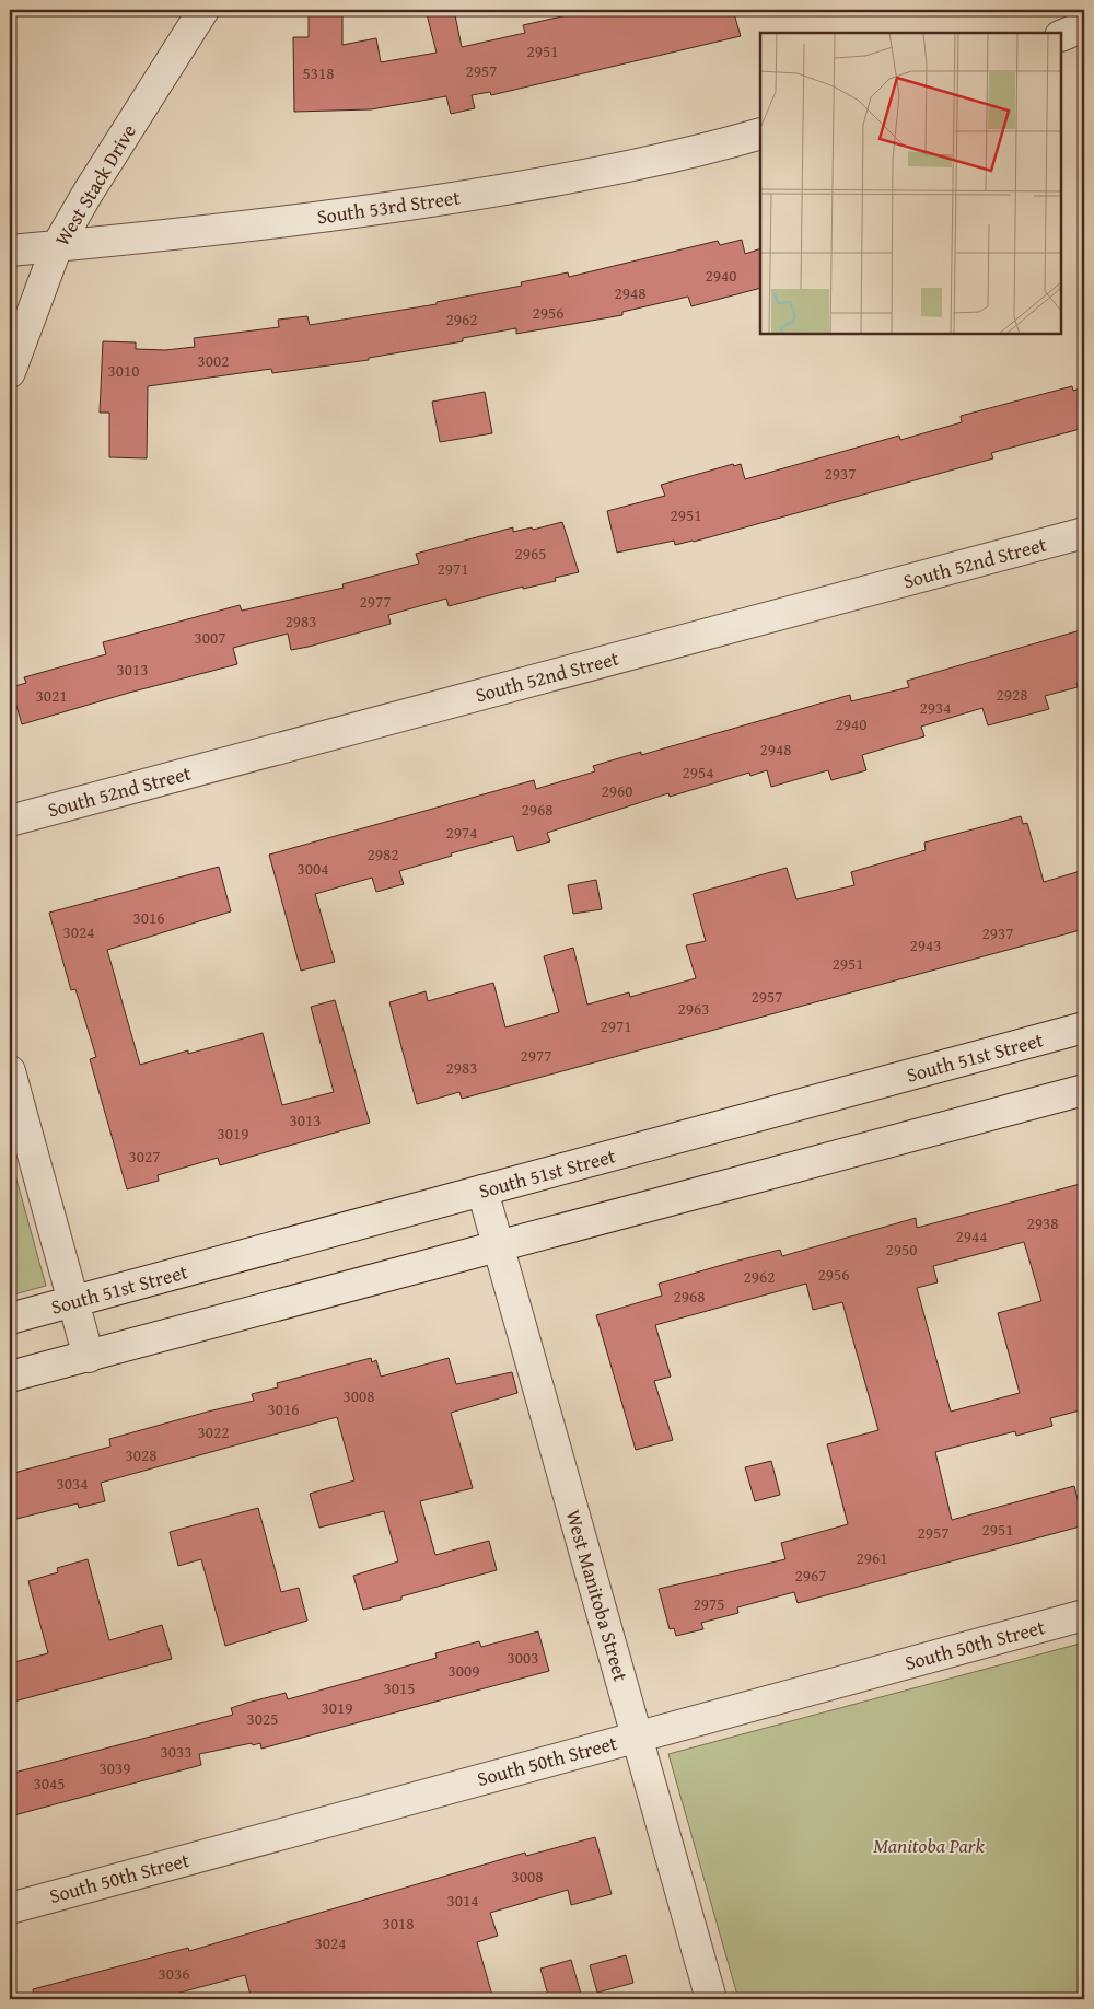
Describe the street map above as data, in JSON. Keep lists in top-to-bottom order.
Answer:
{
  "streets": {
    "street": [
      "West Stack Drive",
      "South 53rd Street",
      "South 52nd Street",
      "South 51st Street",
      "West Manitoba Street",
      "South 50th Street"
    ]
  },
  "crossings": [
    ["West Stack Drive", "South 53rd Street"],
    ["South 51st Street", "West Manitoba Street"],
    ["West Manitoba Street", "South 50th Street"]
  ],
  "parks": ["Manitoba Park"],
  "house_numbers": [
    "2951",
    "2957",
    "5318",
    "2940",
    "2948",
    "2956",
    "2962",
    "3002",
    "3010",
    "2937",
    "2951",
    "2965",
    "2971",
    "2977",
    "2983",
    "3007",
    "3013",
    "2928",
    "3021",
    "2934",
    "2940",
    "2948",
    "2954",
    "2960",
    "2968",
    "2974",
    "2982",
    "3004",
    "3016",
    "3024",
    "2937",
    "2943",
    "2951",
    "2957",
    "2963",
    "2971",
    "2977",
    "2983",
    "3013",
    "3019",
    "3027",
    "2938",
    "2944",
    "2950",
    "2956",
    "2962",
    "2968",
    "3008",
    "3016",
    "3022",
    "3028",
    "3034",
    "2951",
    "2957",
    "2961",
    "2967",
    "2975",
    "3003",
    "3009",
    "3015",
    "3019",
    "3025",
    "3033",
    "3039",
    "3045",
    "3008",
    "3014",
    "3018",
    "3024",
    "3036"
  ]
}
